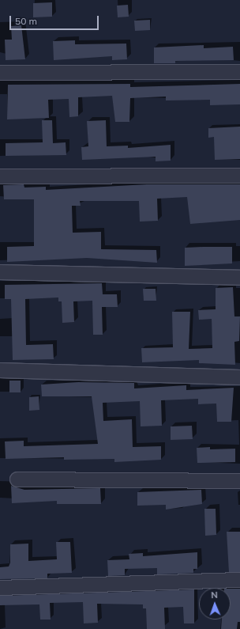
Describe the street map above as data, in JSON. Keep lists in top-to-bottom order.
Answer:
{
  "scale_bar": "50 m",
  "north": "top"
}
